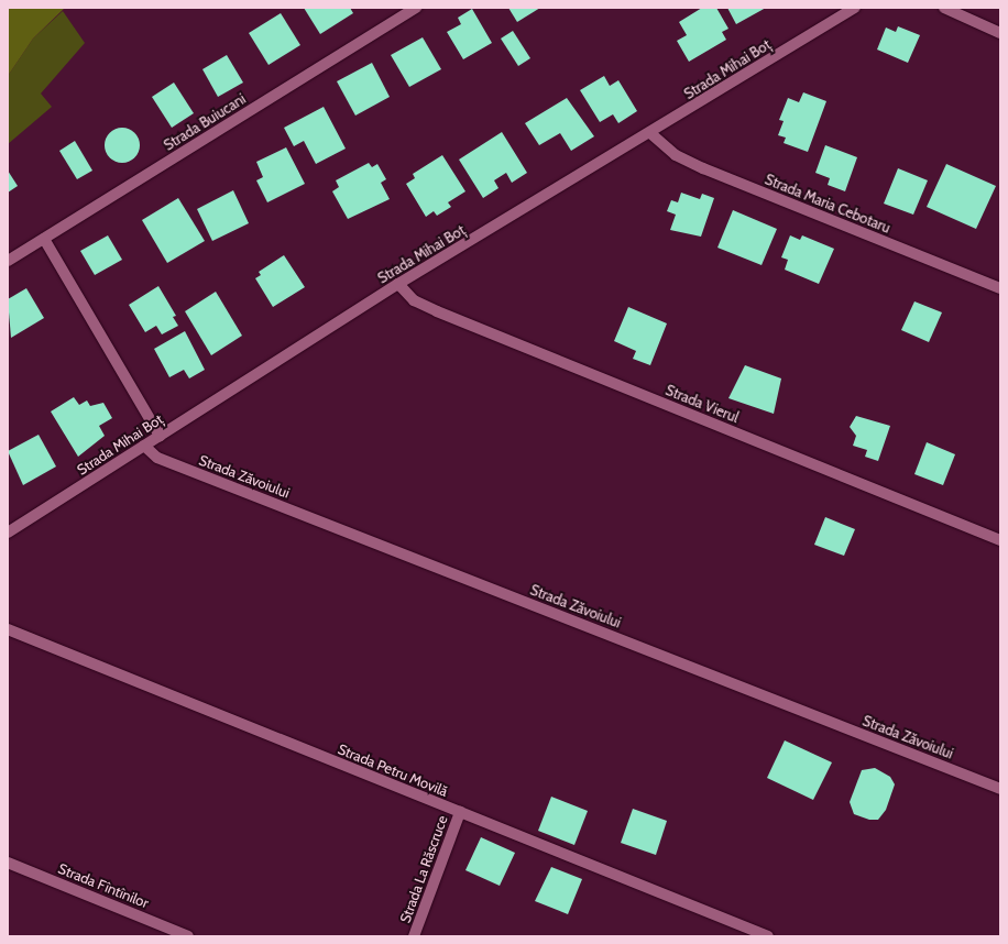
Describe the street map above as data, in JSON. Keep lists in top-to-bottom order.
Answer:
{
  "streets": {
    "street": [
      "Strada Mihai Boț",
      "Strada Buiucani",
      "Strada Maria Cebotaru",
      "Strada Vierul",
      "Strada Zăvoiului",
      "Strada Petru Movilă",
      "Strada La Răscruce",
      "Strada Fîntînilor"
    ]
  },
  "crossings": [
    ["Strada Mihai Boț", "Strada Maria Cebotaru"],
    ["Strada Mihai Boț", "Strada Vierul"],
    ["Strada Mihai Boț", "Strada Zăvoiului"],
    ["Strada Petru Movilă", "Strada La Răscruce"]
  ]
}
